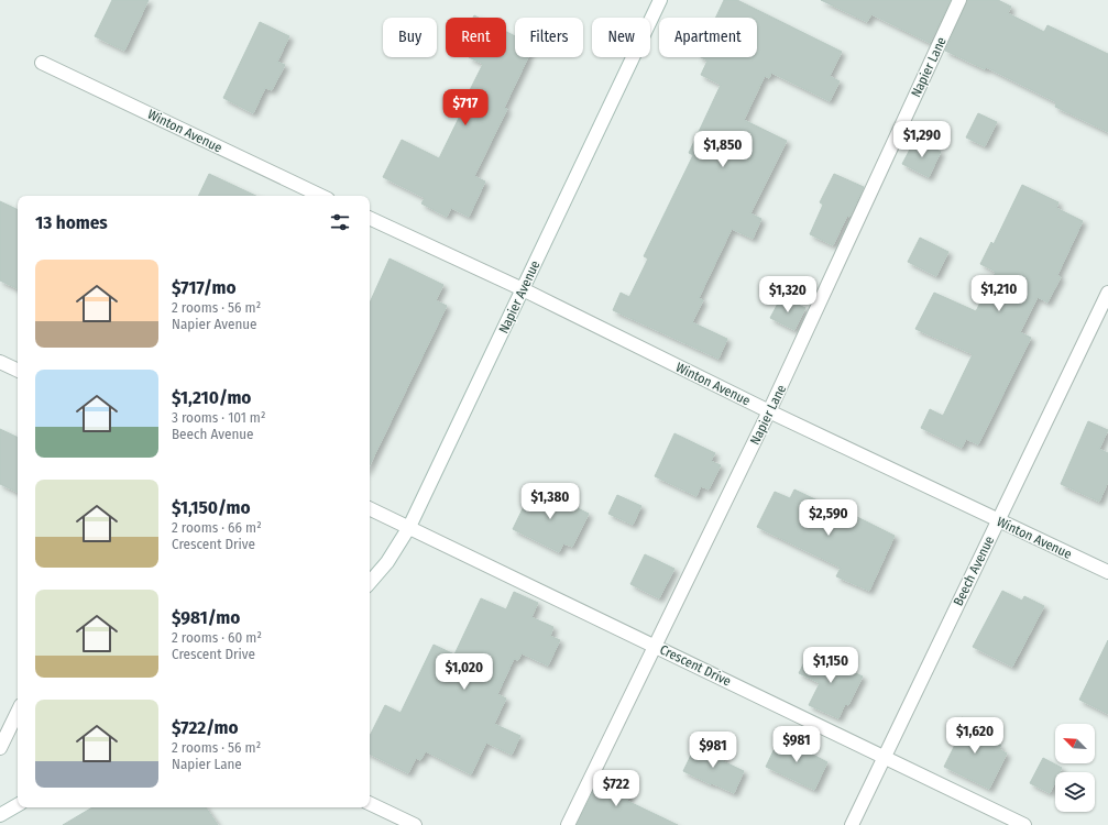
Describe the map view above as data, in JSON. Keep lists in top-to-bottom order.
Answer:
{
  "streets": {
    "street": [
      "Napier Lane",
      "Winton Avenue",
      "Napier Avenue",
      "Beech Avenue",
      "Crescent Drive"
    ]
  },
  "crossings": [
    ["Napier Lane", "Winton Avenue"],
    ["Napier Lane", "Crescent Drive"],
    ["Winton Avenue", "Napier Avenue"],
    ["Winton Avenue", "Beech Avenue"],
    ["Napier Avenue", "Crescent Drive"],
    ["Beech Avenue", "Crescent Drive"]
  ],
  "north": "top left",
  "page": {
    "chip": [
      "Buy",
      "Rent",
      "Filters",
      "New",
      "Apartment"
    ],
    "price": [
      "$717",
      "$1,290",
      "$1,850",
      "$1,210",
      "$1,320",
      "$1,380",
      "$2,590",
      "$1,150",
      "$1,020",
      "$1,620",
      "$981",
      "$981",
      "$722"
    ],
    "heading": "13 homes",
    "list": [
      {
        "name": "$717/mo",
        "note": "2 rooms · 56 m² · Napier Avenue"
      },
      {
        "name": "$1,210/mo",
        "note": "3 rooms · 101 m² · Beech Avenue"
      },
      {
        "name": "$1,150/mo",
        "note": "2 rooms · 66 m² · Crescent Drive"
      },
      {
        "name": "$981/mo",
        "note": "2 rooms · 60 m² · Crescent Drive"
      },
      {
        "name": "$722/mo",
        "note": "2 rooms · 56 m² · Napier Lane"
      }
    ]
  }
}
